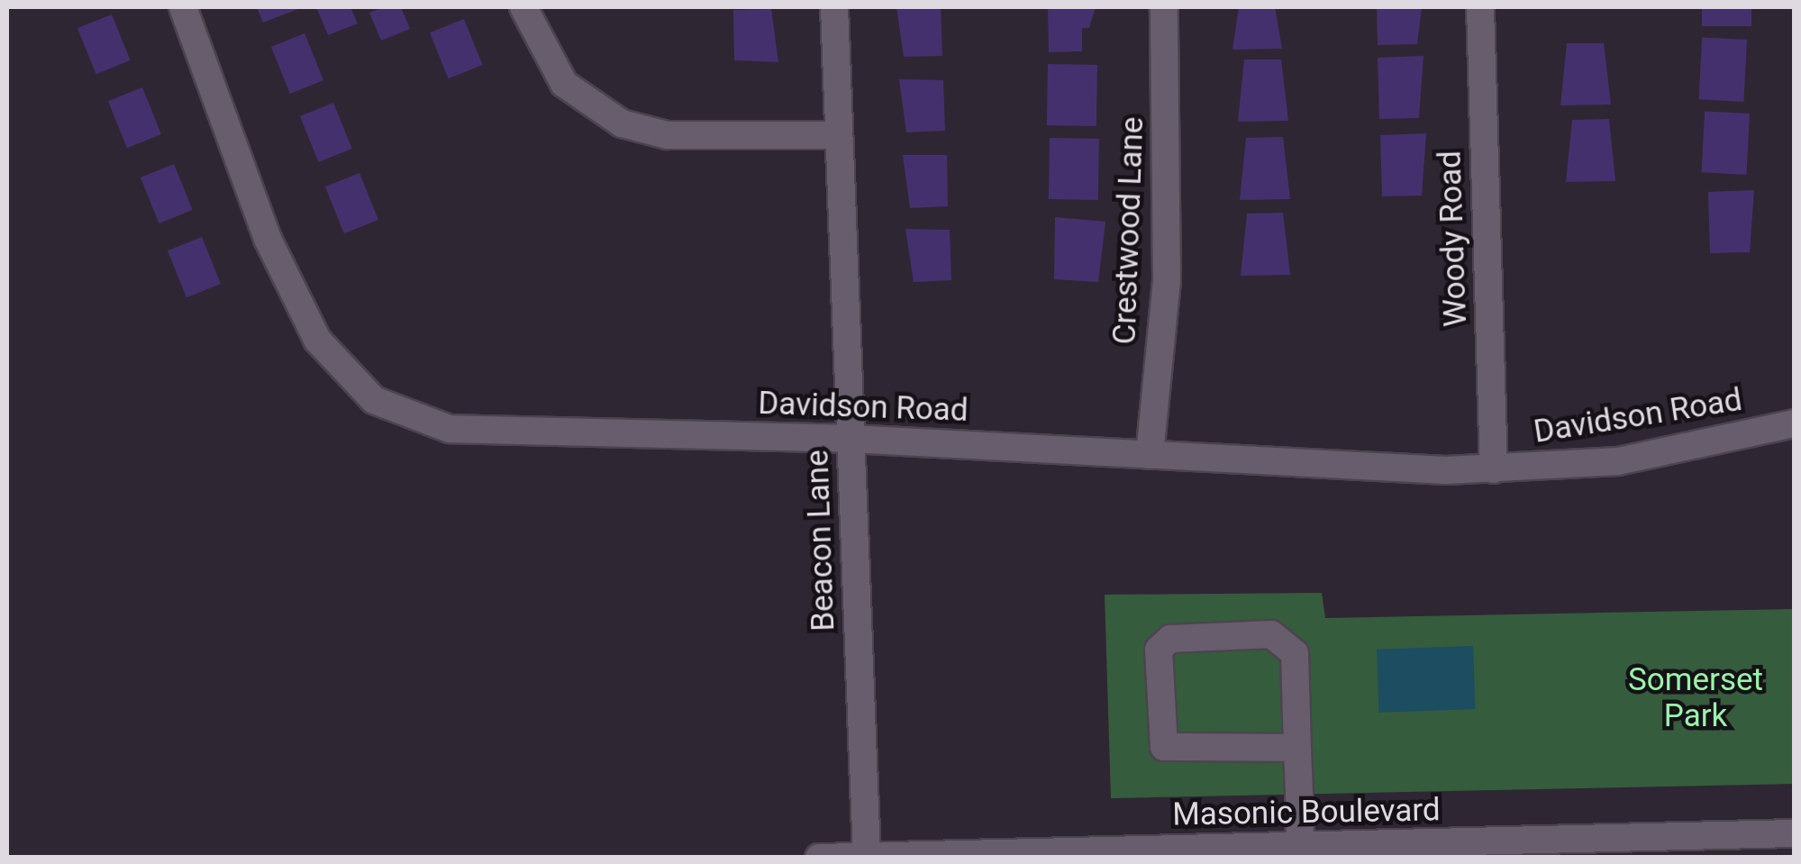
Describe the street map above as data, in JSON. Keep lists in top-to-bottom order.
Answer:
{
  "streets": {
    "street": [
      "Crestwood Lane",
      "Woody Road",
      "Davidson Road",
      "Beacon Lane",
      "Masonic Boulevard"
    ]
  },
  "crossings": [
    ["Crestwood Lane", "Davidson Road"],
    ["Woody Road", "Davidson Road"],
    ["Davidson Road", "Beacon Lane"],
    ["Beacon Lane", "Masonic Boulevard"]
  ],
  "parks": ["Somerset Park"]
}
